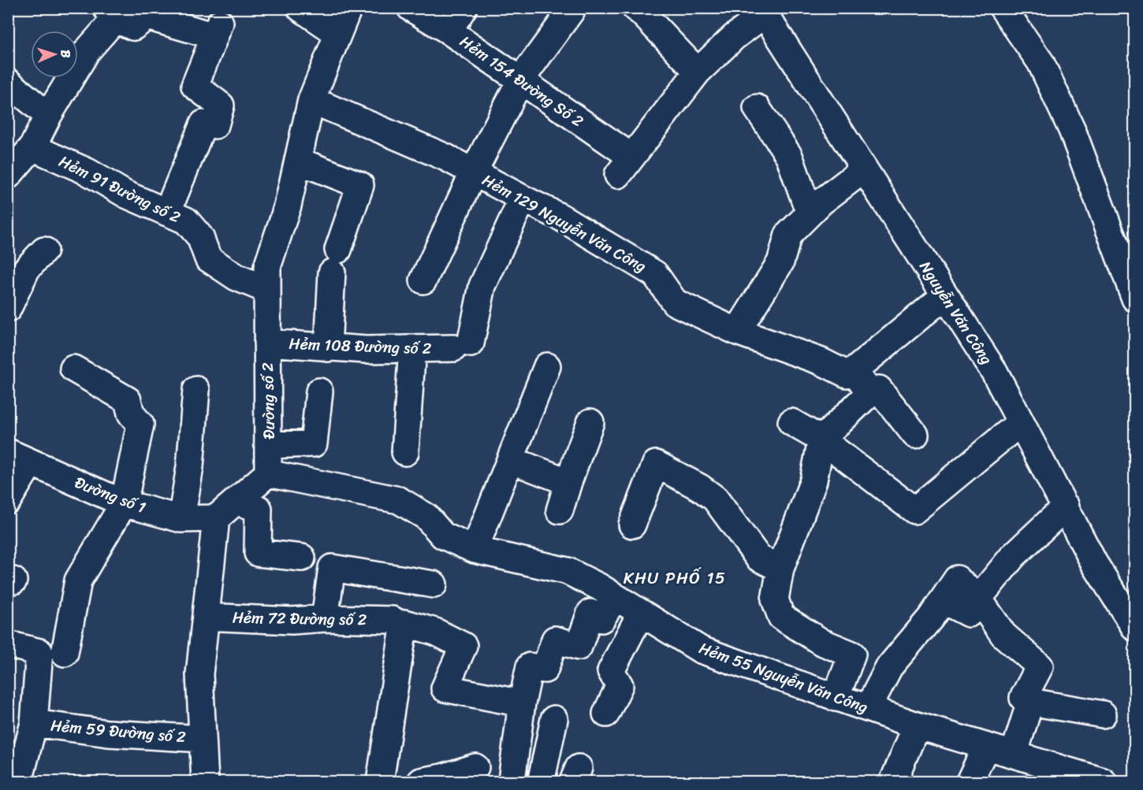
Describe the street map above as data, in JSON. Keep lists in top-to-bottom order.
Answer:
{
  "streets": {
    "street": [
      "Hẻm 154 Đường Số 2",
      "Hẻm 91 Đường số 2",
      "Hẻm 129 Nguyễn Văn Công",
      "Nguyễn Văn Công",
      "Hẻm 108 Đường số 2",
      "Đường số 2",
      "Đường số 1",
      "Hẻm 72 Đường số 2",
      "Hẻm 55 Nguyễn Văn Công",
      "Hẻm 59 Đường số 2"
    ]
  },
  "crossings": [
    ["Hẻm 91 Đường số 2", "Đường số 2"],
    ["Hẻm 129 Nguyễn Văn Công", "Hẻm 108 Đường số 2"],
    ["Hẻm 129 Nguyễn Văn Công", "Đường số 2"],
    ["Hẻm 108 Đường số 2", "Đường số 2"],
    ["Đường số 2", "Hẻm 55 Nguyễn Văn Công"]
  ],
  "districts": ["KHU PHỐ 15"],
  "north": "right"
}
